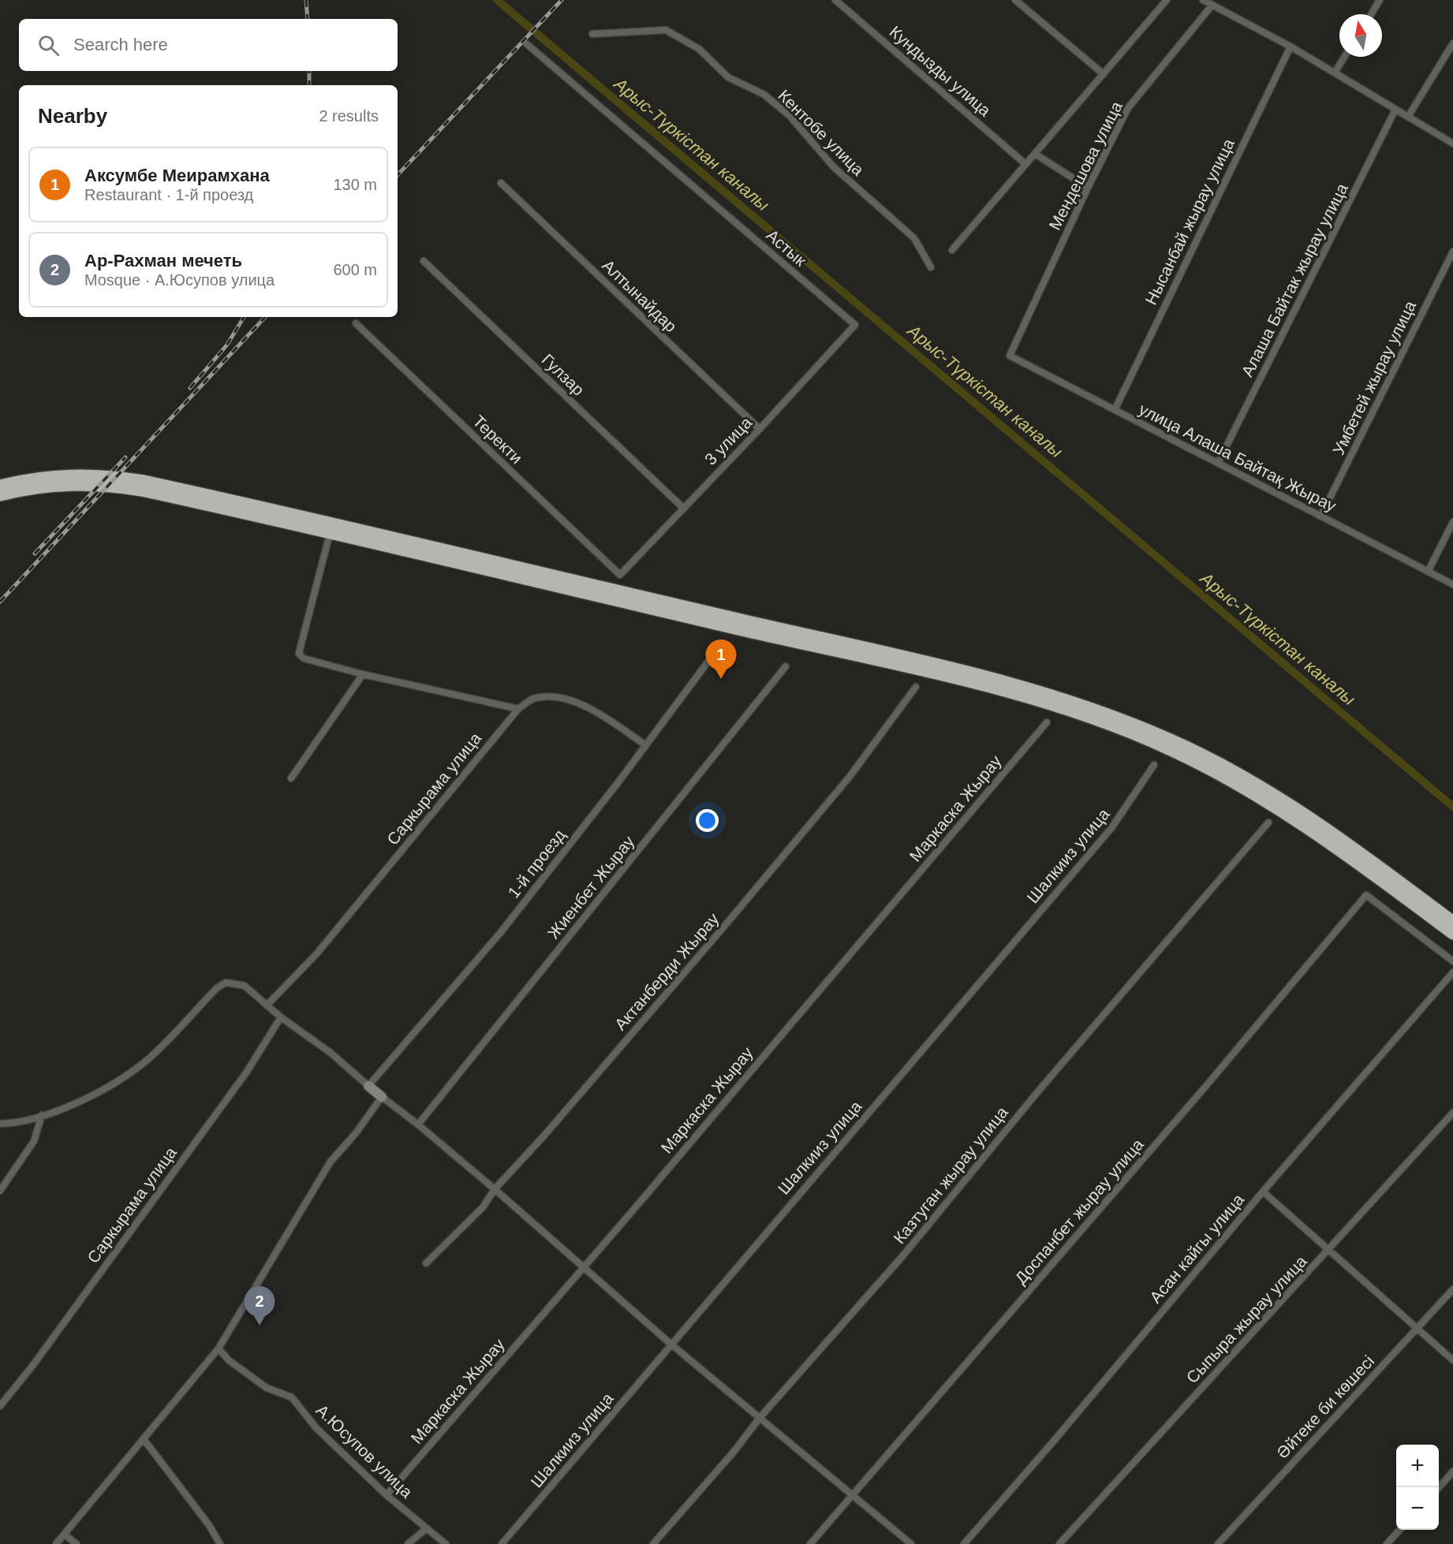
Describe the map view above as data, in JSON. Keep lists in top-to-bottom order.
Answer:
{
  "streets": {
    "street": [
      "Кундызды улица",
      "Кентобе улица",
      "Мендешова улица",
      "Нысанбай жырау улица",
      "Астык",
      "Алаша Байтак жырау улица",
      "Алтынайдар",
      "Гулзар",
      "Умбетей жырау улица",
      "Теректи",
      "3 улица",
      "улица Алаша Байтақ Жырау",
      "Саркырама улица",
      "Маркаска Жырау",
      "Шалкииз улица",
      "1-й проезд",
      "Жиенбет Жырау",
      "Актанберди Жырау",
      "Казтуган жырау улица",
      "Доспанбет жырау улица",
      "Асан кайгы улица",
      "Сыпыра жырау улица",
      "Әйтеке би көшесі",
      "А.Юсупов улица"
    ]
  },
  "crossings": [
    ["Мендешова улица", "улица Алаша Байтақ Жырау"],
    ["Нысанбай жырау улица", "улица Алаша Байтақ Жырау"],
    ["Астык", "3 улица"],
    ["Алаша Байтак жырау улица", "улица Алаша Байтақ Жырау"],
    ["Алтынайдар", "3 улица"],
    ["Гулзар", "3 улица"],
    ["Умбетей жырау улица", "улица Алаша Байтақ Жырау"],
    ["Теректи", "3 улица"],
    ["Маркаска Жырау", "А.Юсупов улица"]
  ],
  "water": ["Арыс-Түркістан каналы"],
  "north": "top",
  "page": {
    "search": "Search here",
    "heading": ["Nearby", "2 results"],
    "list": [
      {
        "mark": "1",
        "name": "Аксумбе Меирамхана",
        "note": "Restaurant · 1-й проезд",
        "value": "130 m"
      },
      {
        "mark": "2",
        "name": "Ар-Рахман мечеть",
        "note": "Mosque · А.Юсупов улица",
        "value": "600 m"
      }
    ],
    "pins": ["1", "2"],
    "map_buttons": ["+", "−"]
  }
}
